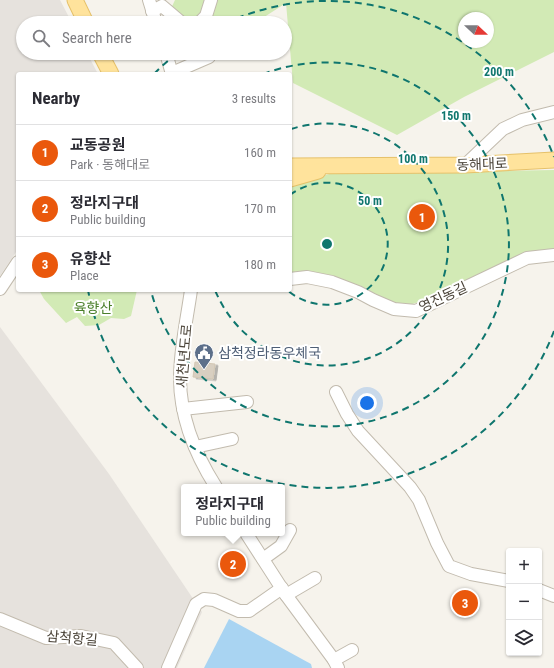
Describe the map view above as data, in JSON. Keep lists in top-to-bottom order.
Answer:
{
  "streets": {
    "main road": ["동해대로"],
    "street": ["영진동길", "새천년도로", "삼척항길"]
  },
  "parks": ["육향산"],
  "places": {
    "public building": ["삼척정라동우체국"]
  },
  "north": "right",
  "page": {
    "search": "Search here",
    "heading": ["Nearby", "3 results"],
    "list": [
      {
        "mark": "1",
        "name": "교동공원",
        "note": "Park · 동해대로",
        "value": "160 m"
      },
      {
        "mark": "2",
        "name": "정라지구대",
        "note": "Public building",
        "value": "170 m"
      },
      {
        "mark": "3",
        "name": "유향산",
        "note": "Place",
        "value": "180 m"
      }
    ],
    "pins": ["1", "2", "3"],
    "popup": ["정라지구대", "Public building"],
    "map_buttons": ["+", "−"]
  },
  "rings": [
    "200 m",
    "150 m",
    "100 m",
    "50 m"
  ]
}
